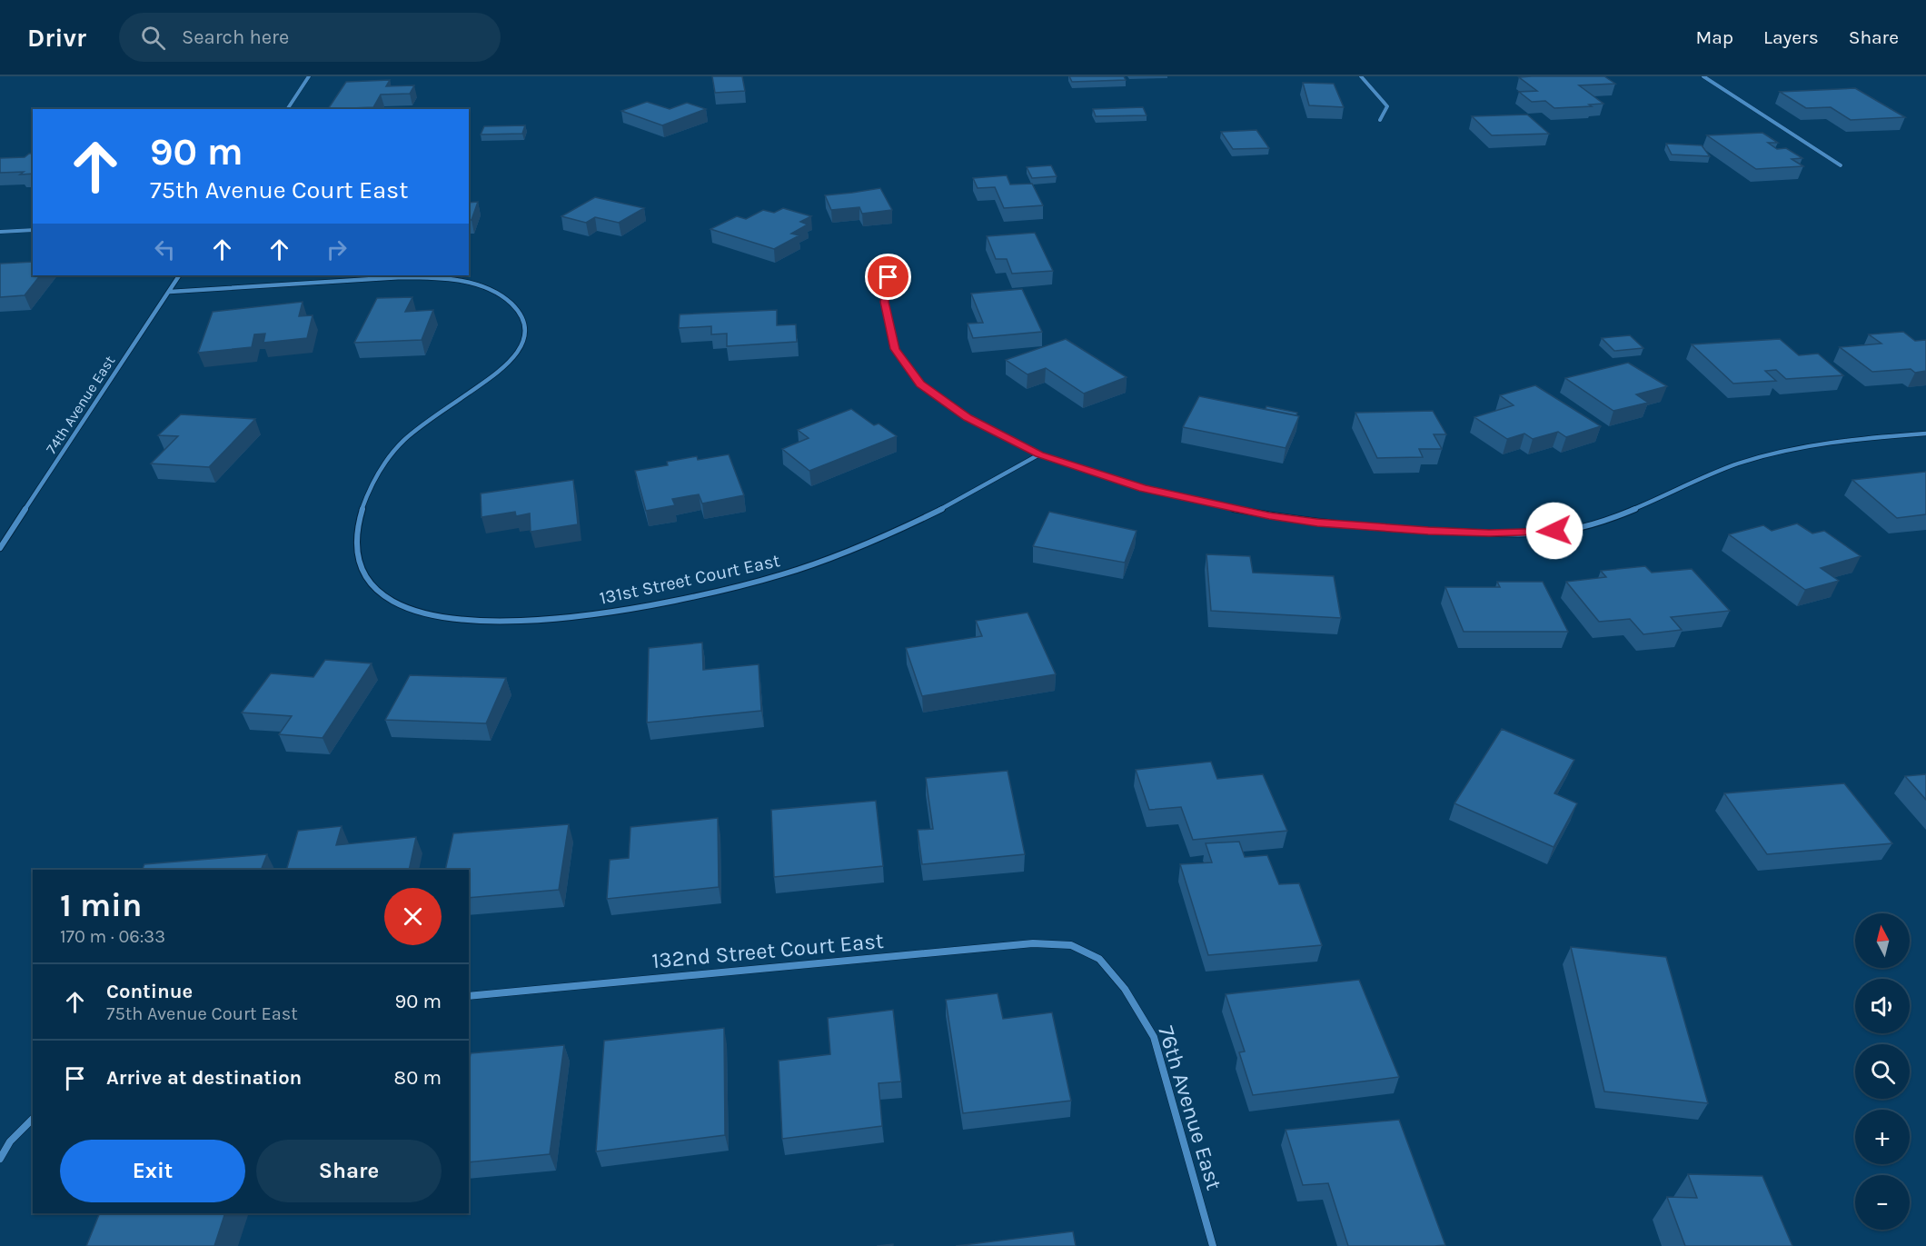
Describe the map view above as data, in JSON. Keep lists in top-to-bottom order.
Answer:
{
  "streets": {
    "street": [
      "74th Avenue East",
      "131st Street Court East",
      "132nd Street Court East",
      "76th Avenue East"
    ]
  },
  "crossings": [
    ["74th Avenue East", "131st Street Court East"],
    ["132nd Street Court East", "76th Avenue East"]
  ],
  "north": "top",
  "page": {
    "header": "Drivr",
    "search": "Search here",
    "nav": ["Map", "Layers", "Share"],
    "turn": ["90 m", "75th Avenue Court East"],
    "heading": ["1 min", "170 m · 06:33"],
    "map_buttons": ["+", "−"],
    "list": [
      {
        "name": "Continue",
        "note": "75th Avenue Court East",
        "value": "90 m"
      },
      {
        "name": "Arrive at destination",
        "value": "80 m"
      }
    ],
    "buttons": ["Exit", "Share"]
  }
}
